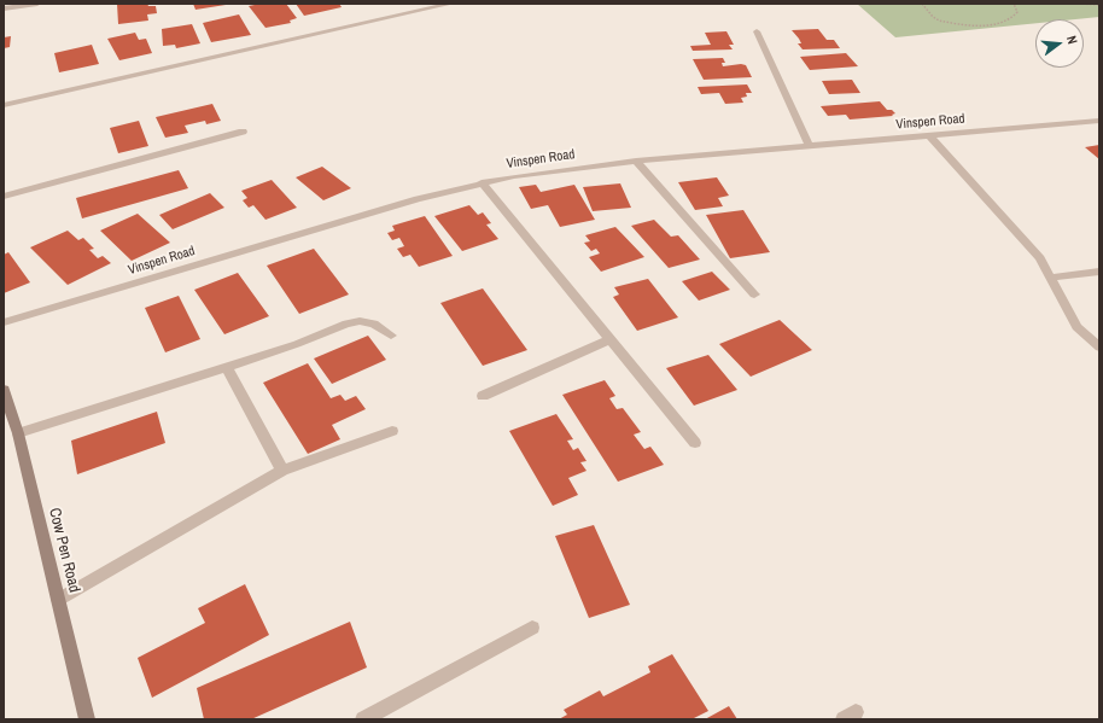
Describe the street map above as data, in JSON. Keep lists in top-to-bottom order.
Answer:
{
  "streets": {
    "main road": ["Cow Pen Road"],
    "street": ["Vinspen Road"]
  },
  "north": "right"
}
